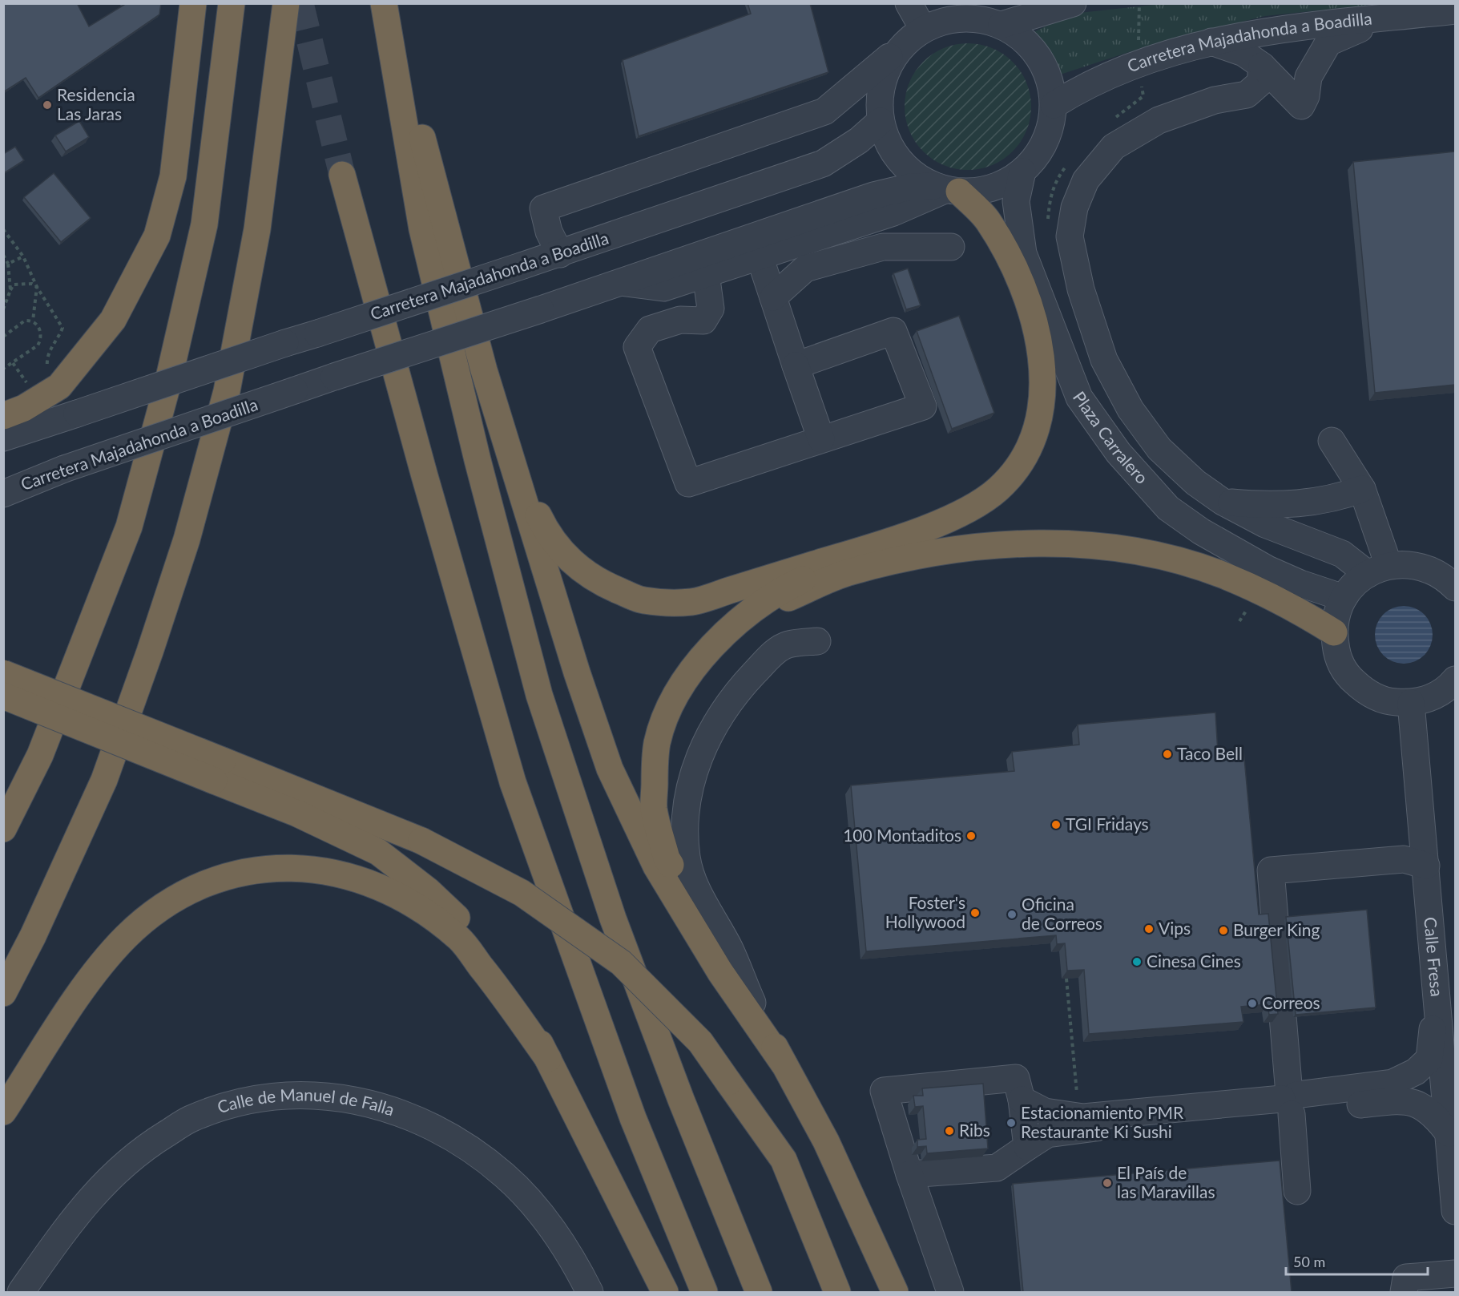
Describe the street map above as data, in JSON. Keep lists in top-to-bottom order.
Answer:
{
  "streets": {
    "street": [
      "Carretera Majadahonda a Boadilla",
      "Plaza Carralero",
      "Calle Fresa",
      "Calle de Manuel de Falla"
    ]
  },
  "crossings": [
    ["Carretera Majadahonda a Boadilla", "Plaza Carralero"]
  ],
  "places": [
    "Residencia Las Jaras",
    "Taco Bell",
    "TGI Fridays",
    "100 Montaditos",
    "Foster's Hollywood",
    "Oficina de Correos",
    "Vips",
    "Burger King",
    "Cinesa Cines",
    "Correos",
    "Estacionamiento PMR Restaurante Ki Sushi",
    "Ribs",
    "El País de las Maravillas"
  ],
  "scale_bar": "50 m"
}
